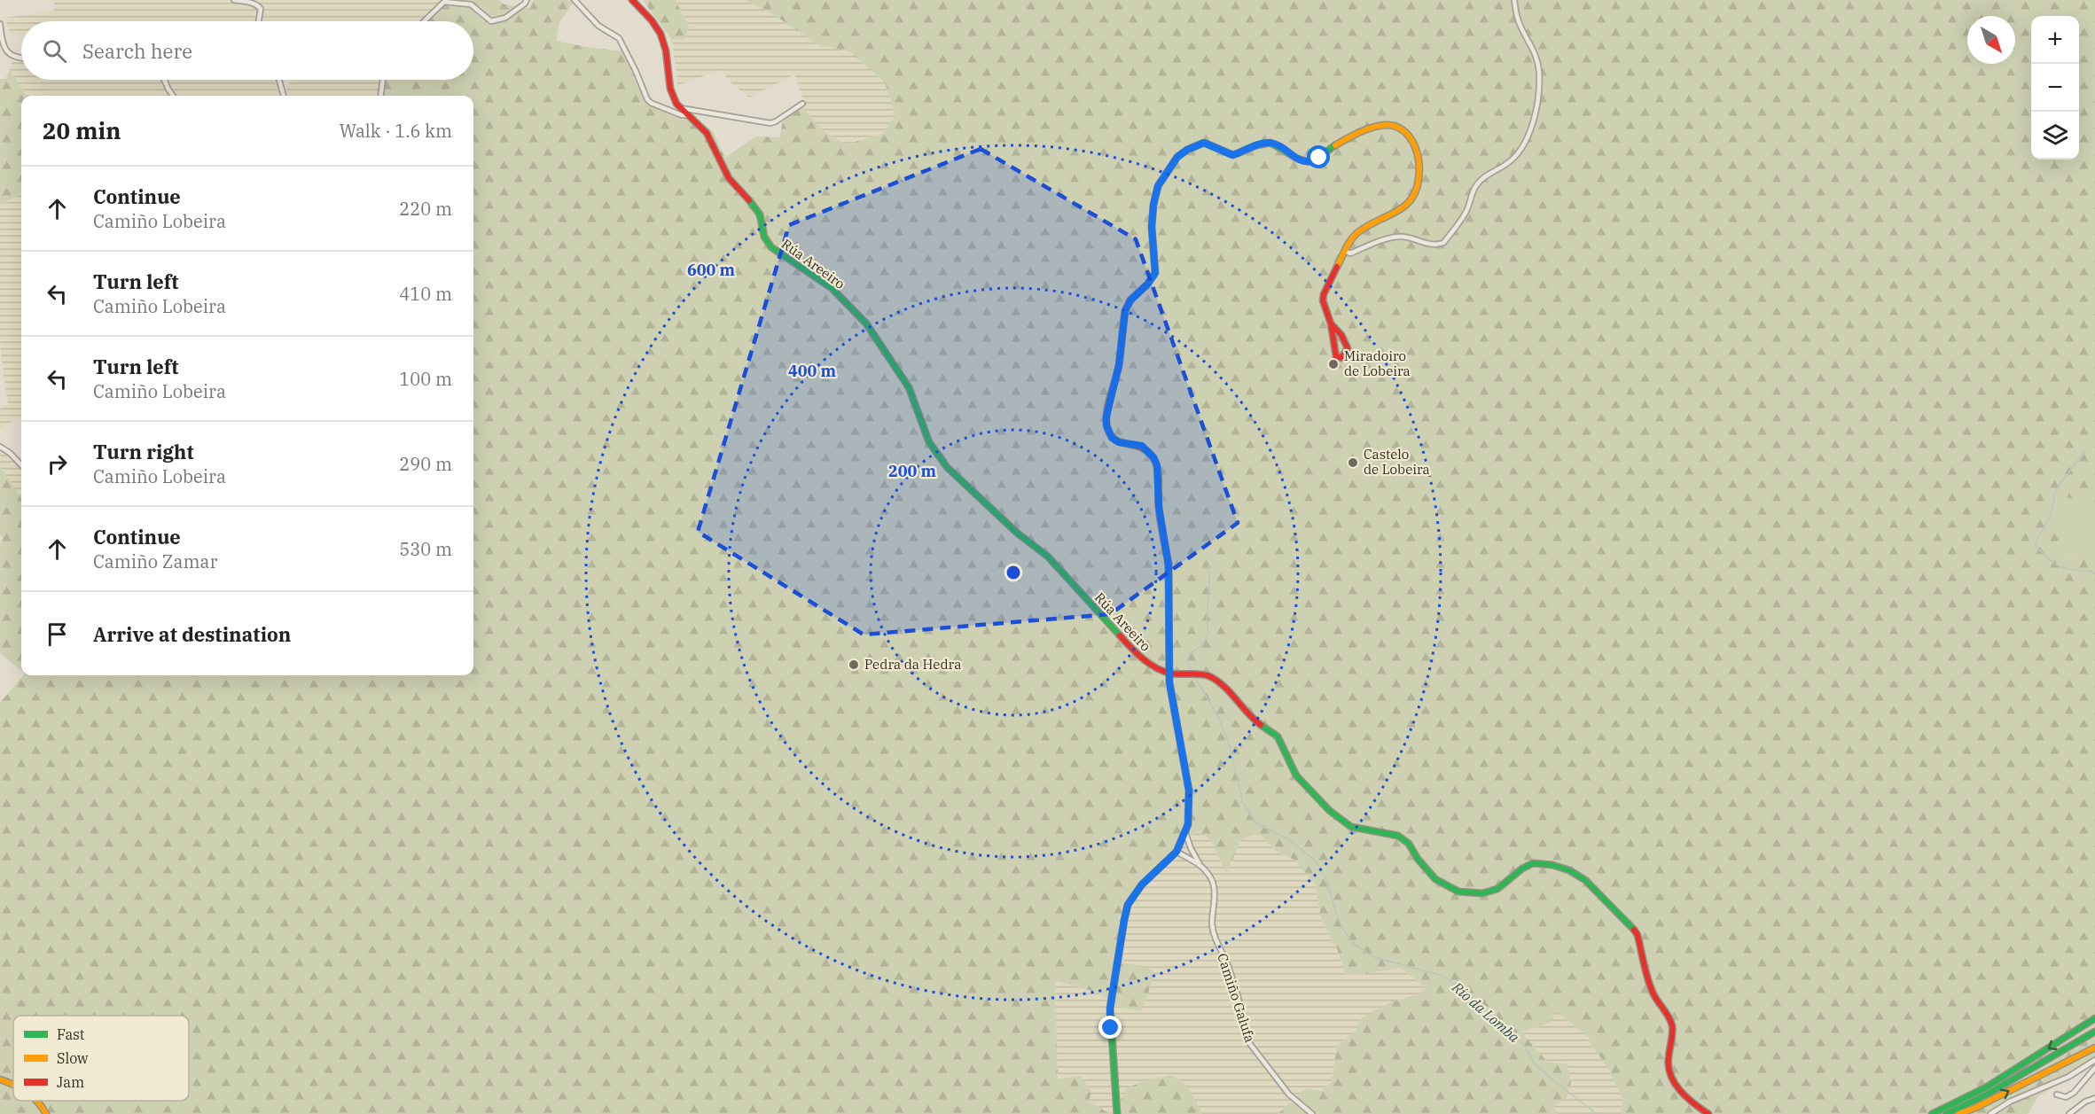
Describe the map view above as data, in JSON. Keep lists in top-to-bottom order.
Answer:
{
  "streets": {
    "main road": ["Rúa Areeiro"],
    "street": ["Camiño Galufa"]
  },
  "water": ["Río da Lomba"],
  "places": ["Miradoiro de Lobeira", "Castelo de Lobeira", "Pedra da Hedra"],
  "legend": ["Fast", "Slow", "Jam"],
  "north": "bottom right",
  "page": {
    "map_buttons": ["+", "−"],
    "search": "Search here",
    "heading": ["20 min", "Walk · 1.6 km"],
    "list": [
      ["Continue", "Camiño Lobeira", "220 m"],
      ["Turn left", "Camiño Lobeira", "410 m"],
      ["Turn left", "Camiño Lobeira", "100 m"],
      ["Turn right", "Camiño Lobeira", "290 m"],
      ["Continue", "Camiño Zamar", "530 m"],
      "Arrive at destination"
    ]
  },
  "rings": ["600 m", "400 m", "200 m"]
}
